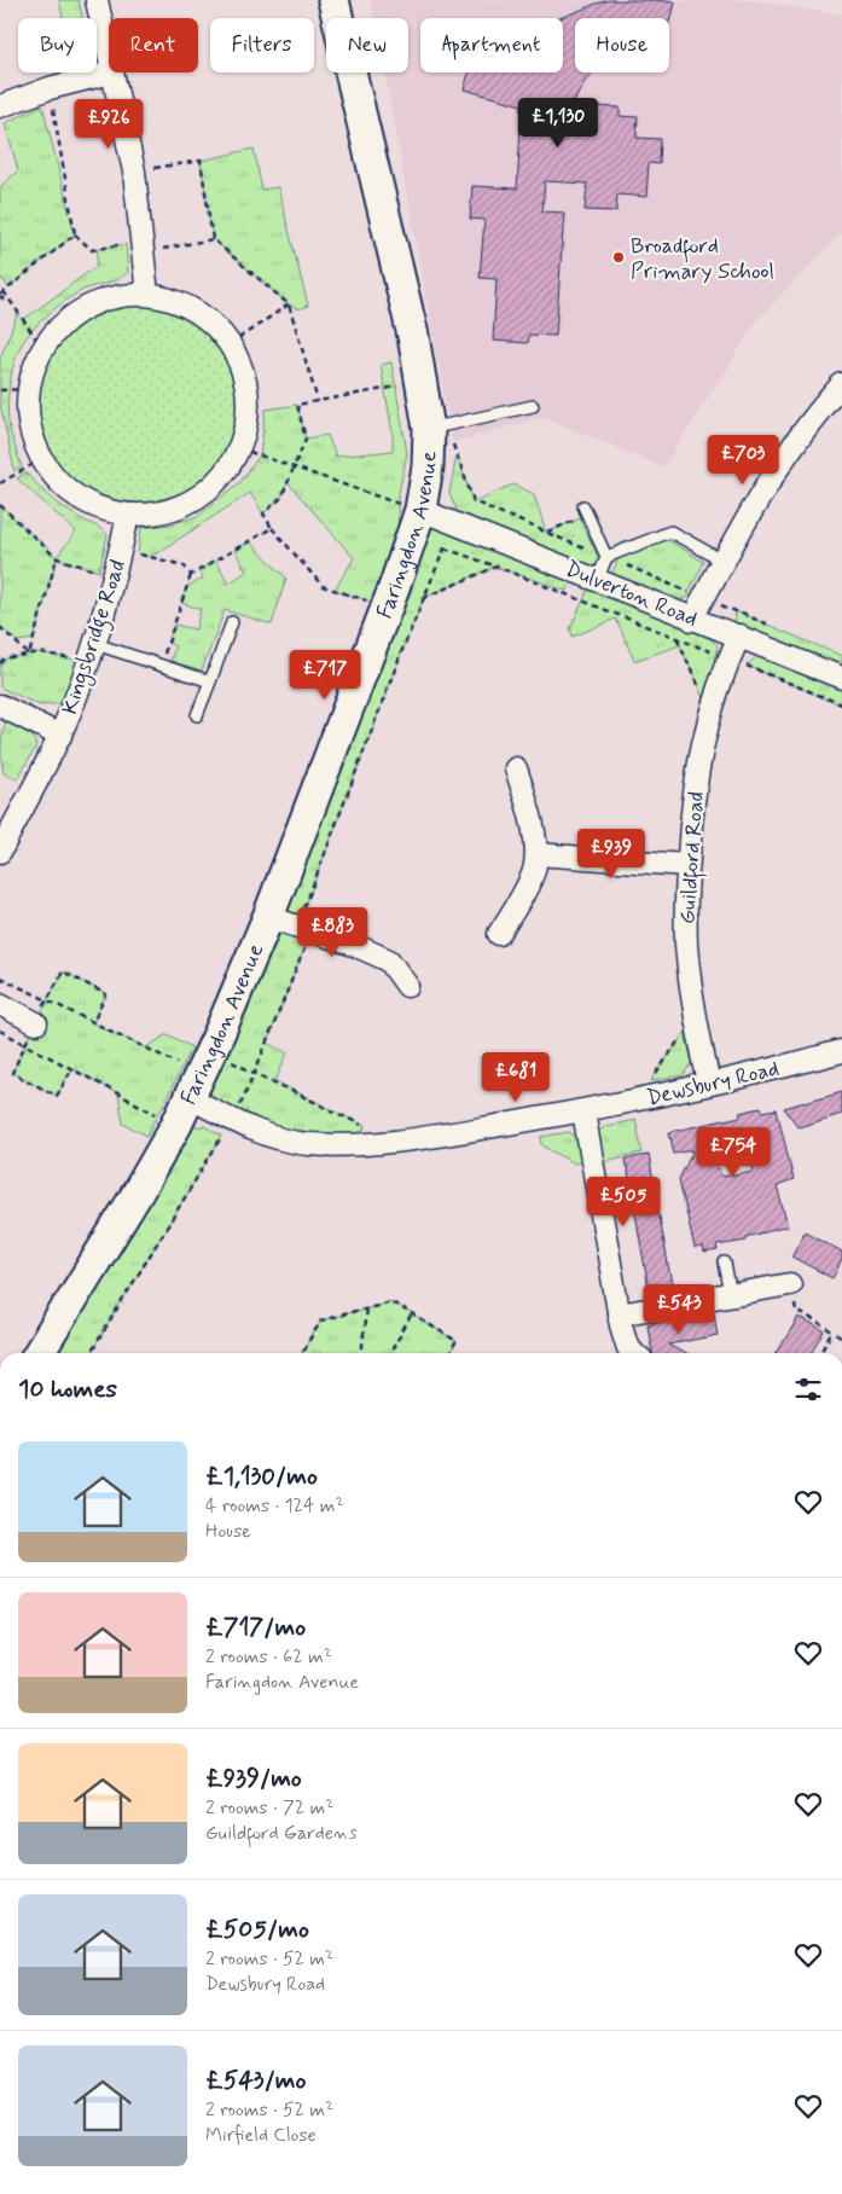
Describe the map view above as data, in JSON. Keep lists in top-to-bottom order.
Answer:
{
  "streets": {
    "street": [
      "Faringdon Avenue",
      "Dulverton Road",
      "Kingsbridge Road",
      "Guildford Road",
      "Dewsbury Road"
    ]
  },
  "crossings": [
    ["Faringdon Avenue", "Dulverton Road"],
    ["Faringdon Avenue", "Dewsbury Road"],
    ["Dulverton Road", "Guildford Road"],
    ["Guildford Road", "Dewsbury Road"]
  ],
  "places": ["Broadford Primary School"],
  "page": {
    "chip": [
      "Buy",
      "Rent",
      "Filters",
      "New",
      "Apartment",
      "House"
    ],
    "price": [
      "£1,130",
      "£926",
      "£703",
      "£717",
      "£939",
      "£883",
      "£681",
      "£754",
      "£505",
      "£543"
    ],
    "heading": "10 homes",
    "list": [
      {
        "name": "£1,130/mo",
        "note": "4 rooms · 124 m² · House"
      },
      {
        "name": "£717/mo",
        "note": "2 rooms · 62 m² · Faringdon Avenue"
      },
      {
        "name": "£939/mo",
        "note": "2 rooms · 72 m² · Guildford Gardens"
      },
      {
        "name": "£505/mo",
        "note": "2 rooms · 52 m² · Dewsbury Road"
      },
      {
        "name": "£543/mo",
        "note": "2 rooms · 52 m² · Mirfield Close"
      }
    ]
  }
}
